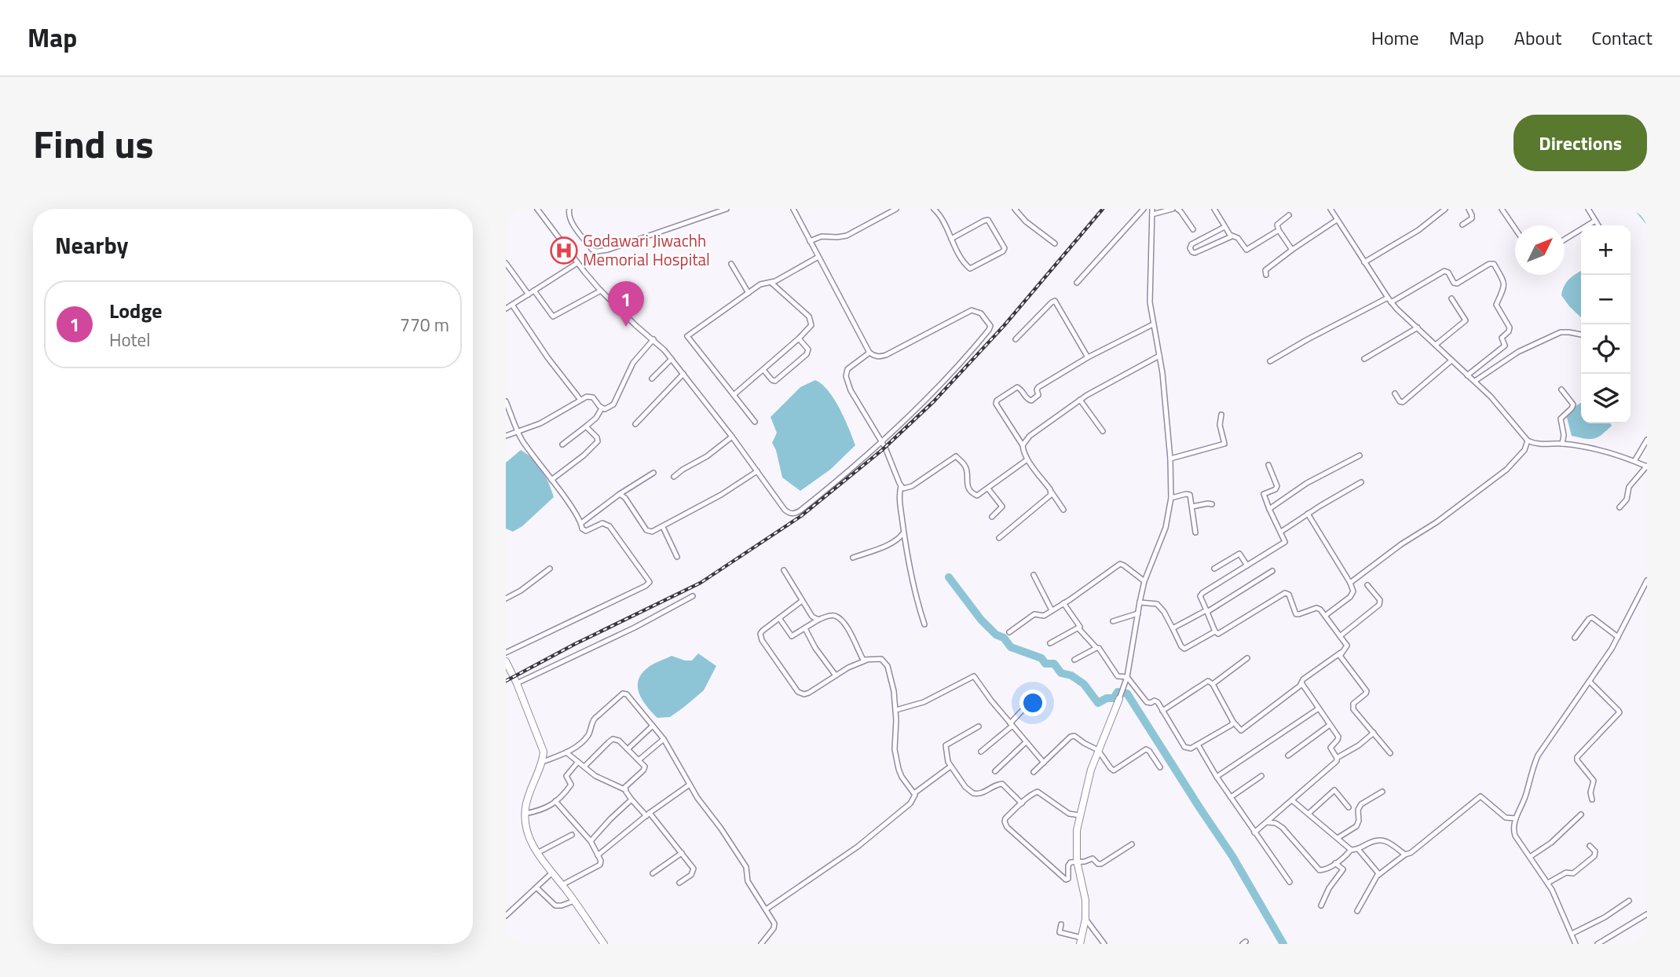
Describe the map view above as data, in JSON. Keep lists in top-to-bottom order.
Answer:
{
  "places": {
    "hospital": ["Godawari Jiwachh Memorial Hospital"]
  },
  "north": "top right",
  "page": {
    "header": "Map",
    "nav": [
      "Home",
      "Map",
      "About",
      "Contact"
    ],
    "title": "Find us",
    "buttons": "Directions",
    "heading": "Nearby",
    "map_buttons": ["+", "−"],
    "list": [
      {
        "mark": "1",
        "name": "Lodge",
        "note": "Hotel",
        "value": "770 m"
      }
    ],
    "pins": "1"
  }
}
